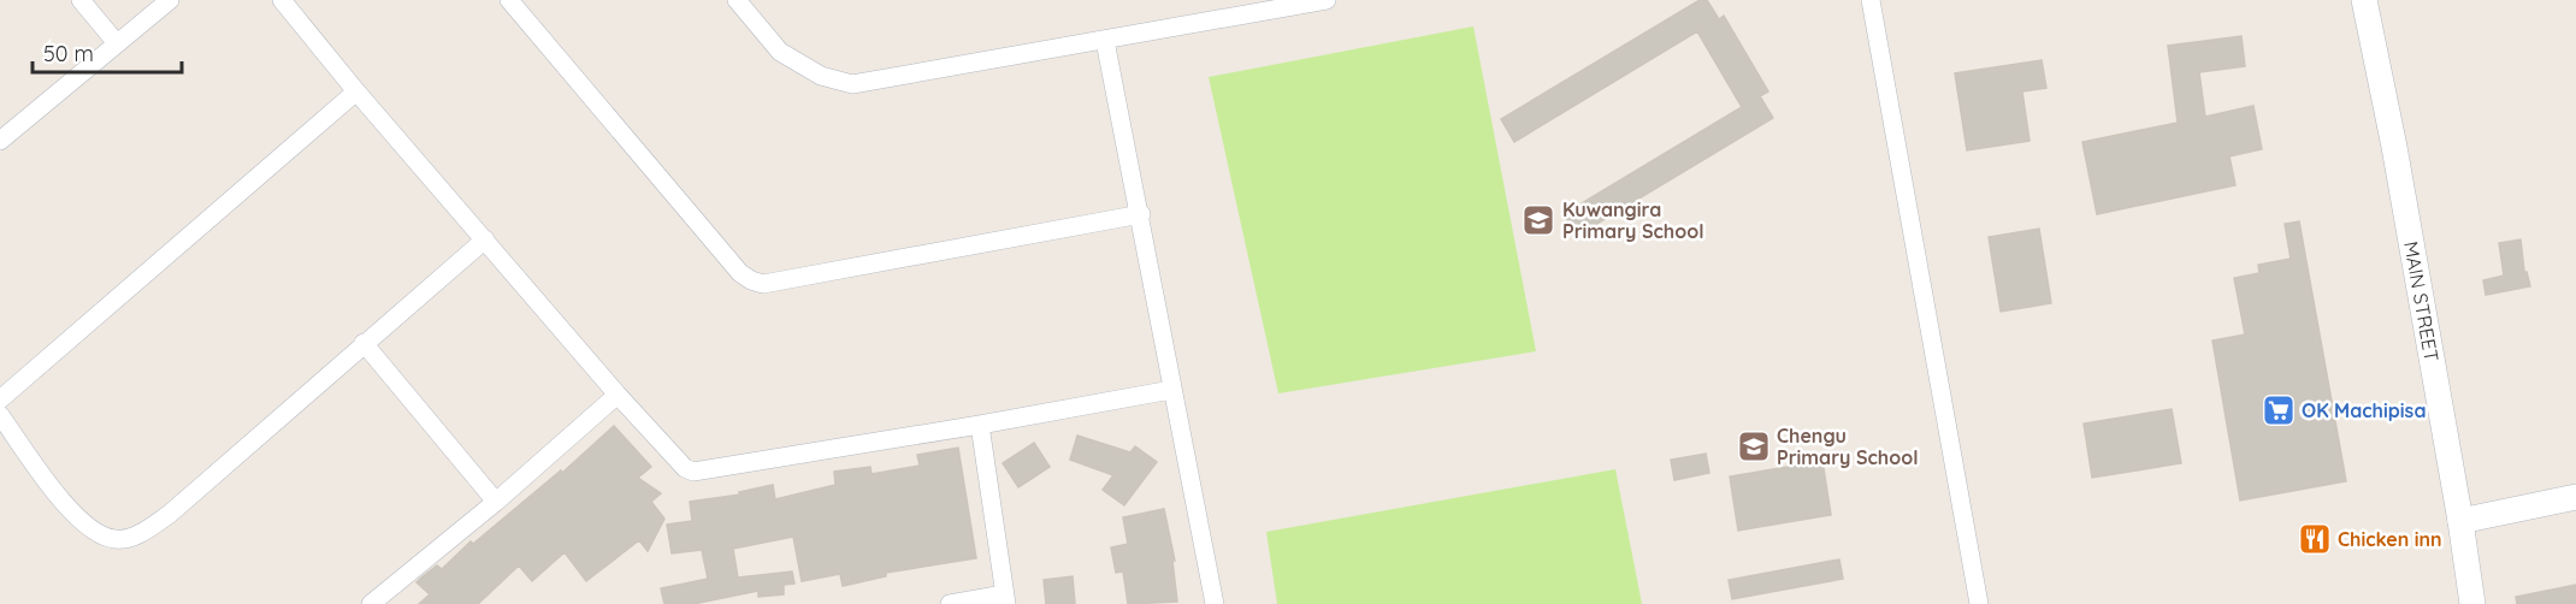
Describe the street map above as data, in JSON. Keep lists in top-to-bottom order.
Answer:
{
  "streets": {
    "street": ["MAIN STREET"]
  },
  "places": {
    "school or university": ["Kuwangira Primary School", "Chengu Primary School"],
    "supermarket": ["OK Machipisa"],
    "restaurant": ["Chicken inn"]
  },
  "scale_bar": "50 m"
}
